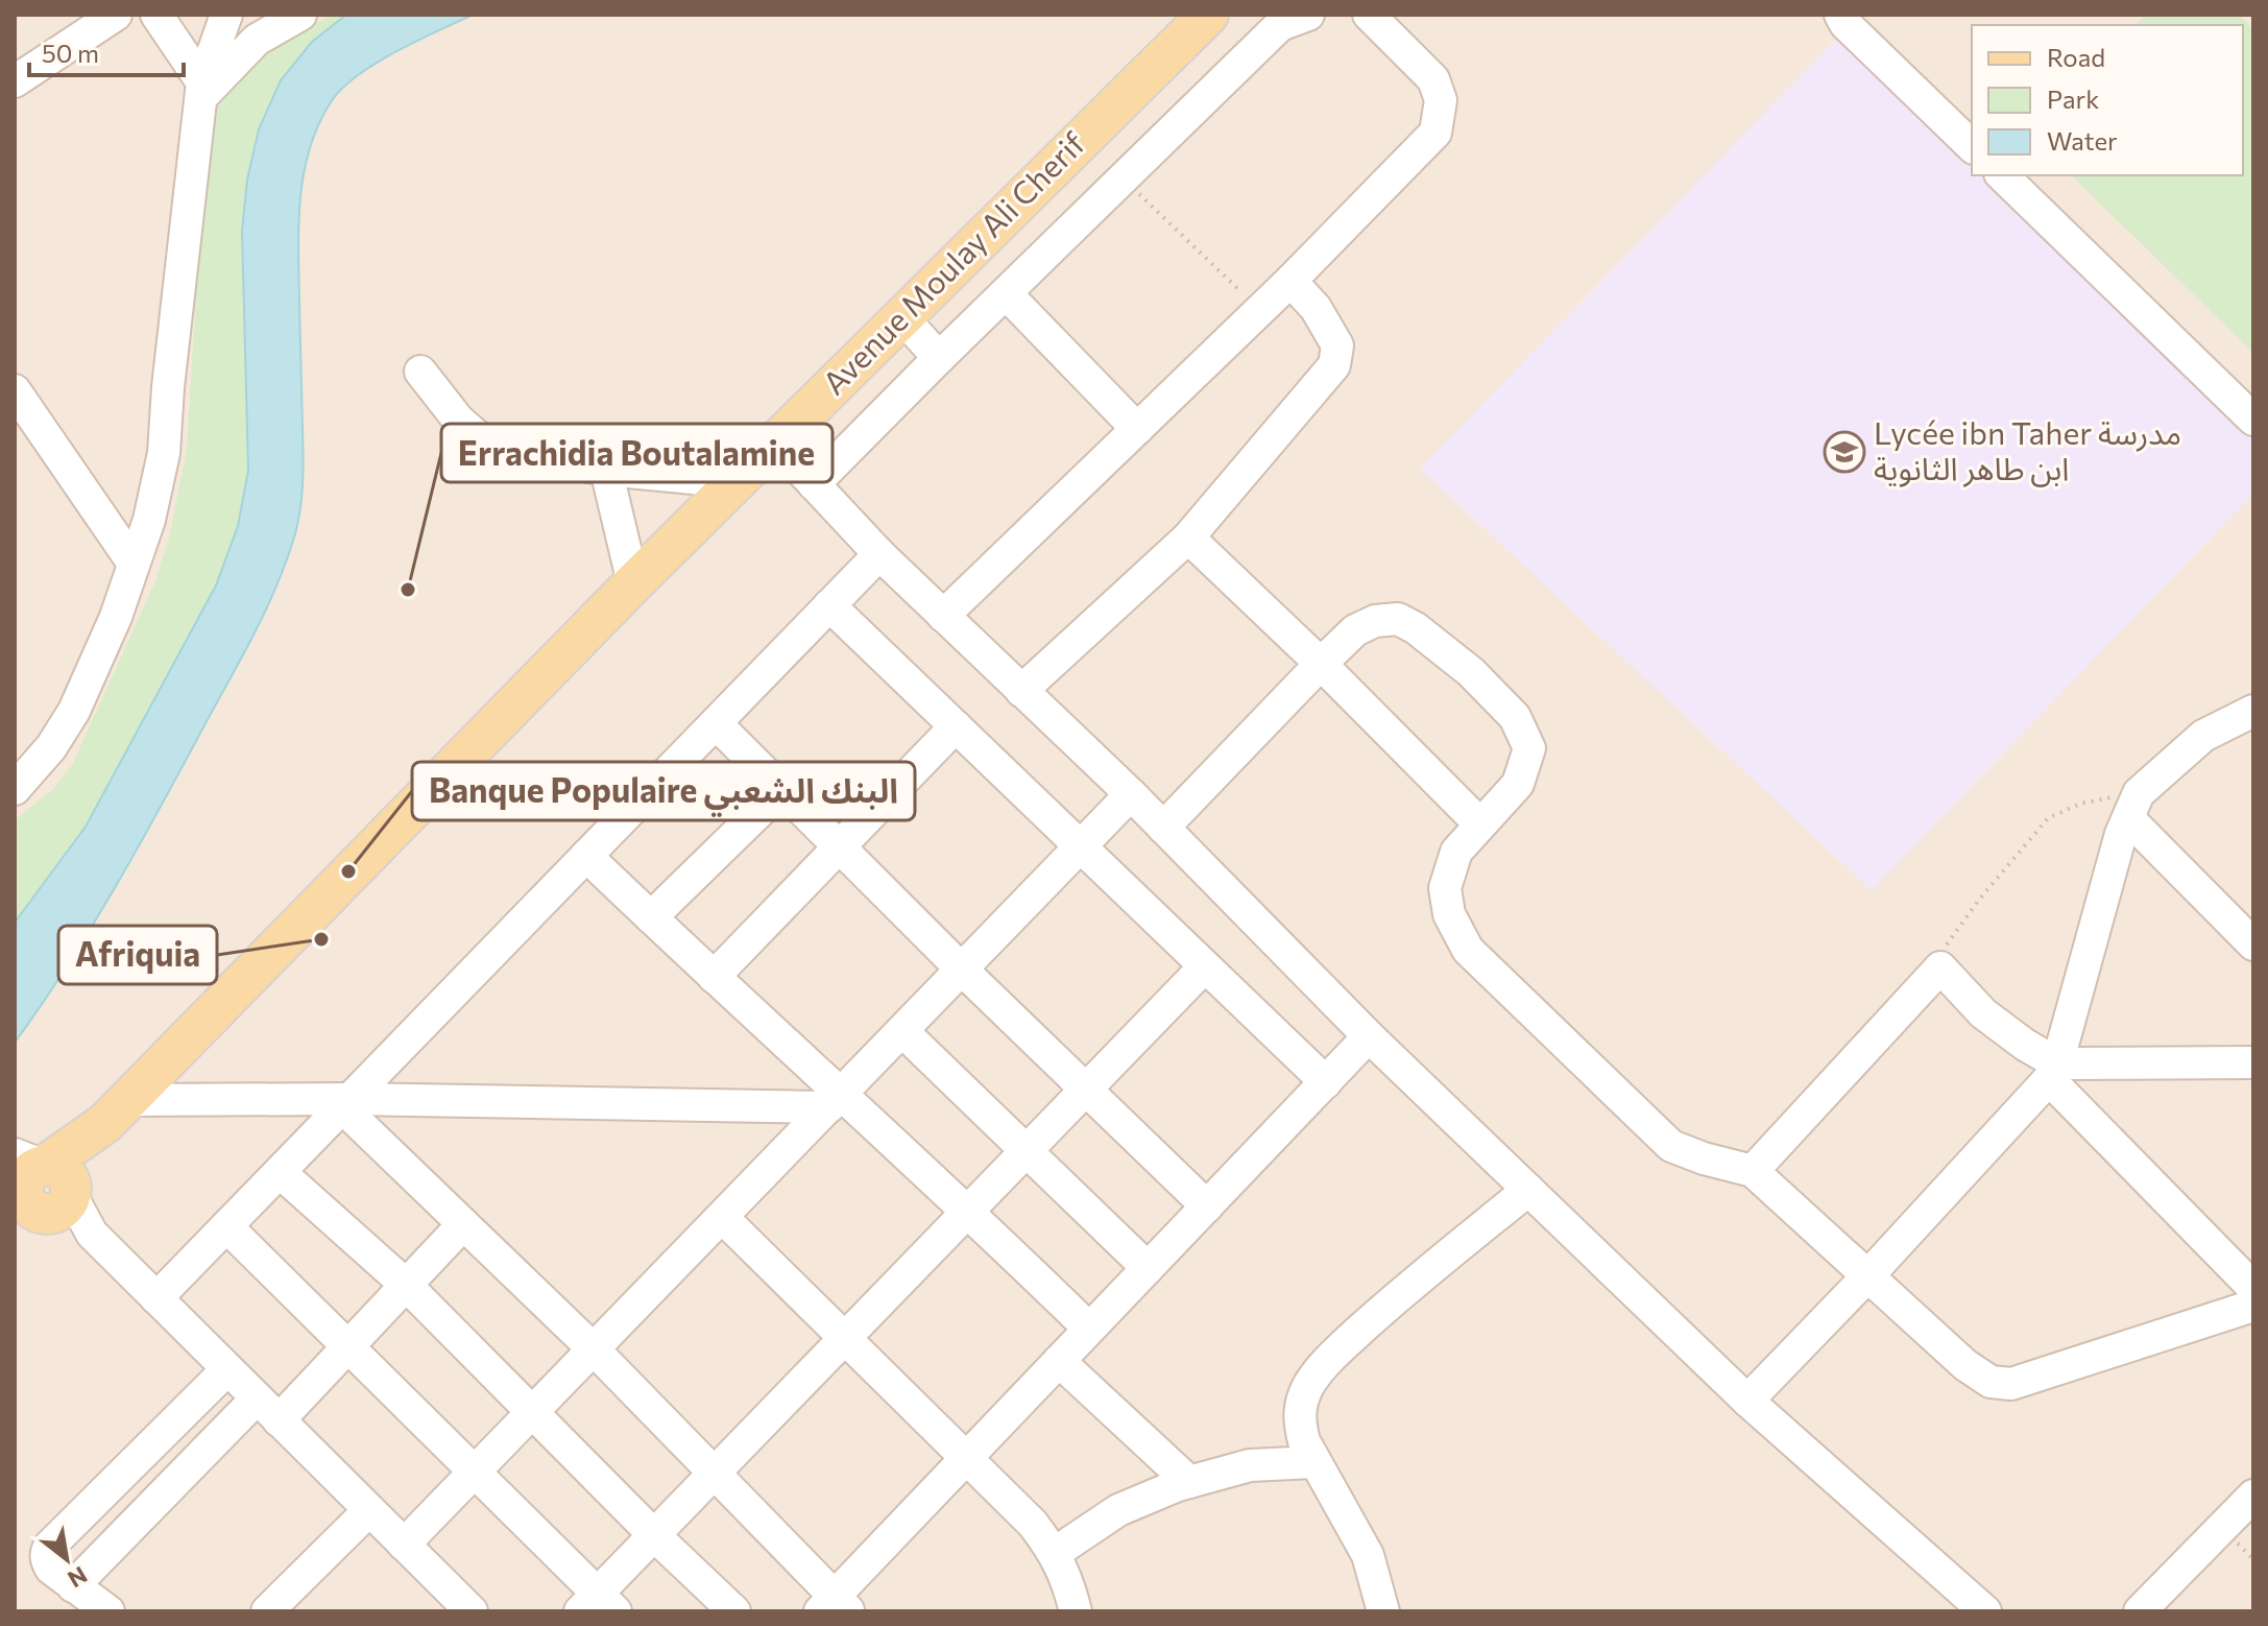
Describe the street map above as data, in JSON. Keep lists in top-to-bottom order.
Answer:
{
  "streets": {
    "main road": ["Avenue Moulay Ali Cherif"]
  },
  "places": {
    "school or university": ["Lycée ibn Taher مدرسة ابن طاهر الثانوية"],
    "other": ["Errachidia Boutalamine", "Banque Populaire البنك الشعبي", "Afriquia"]
  },
  "legend": ["Road", "Park", "Water"],
  "scale_bar": "50 m",
  "north": "bottom right"
}
